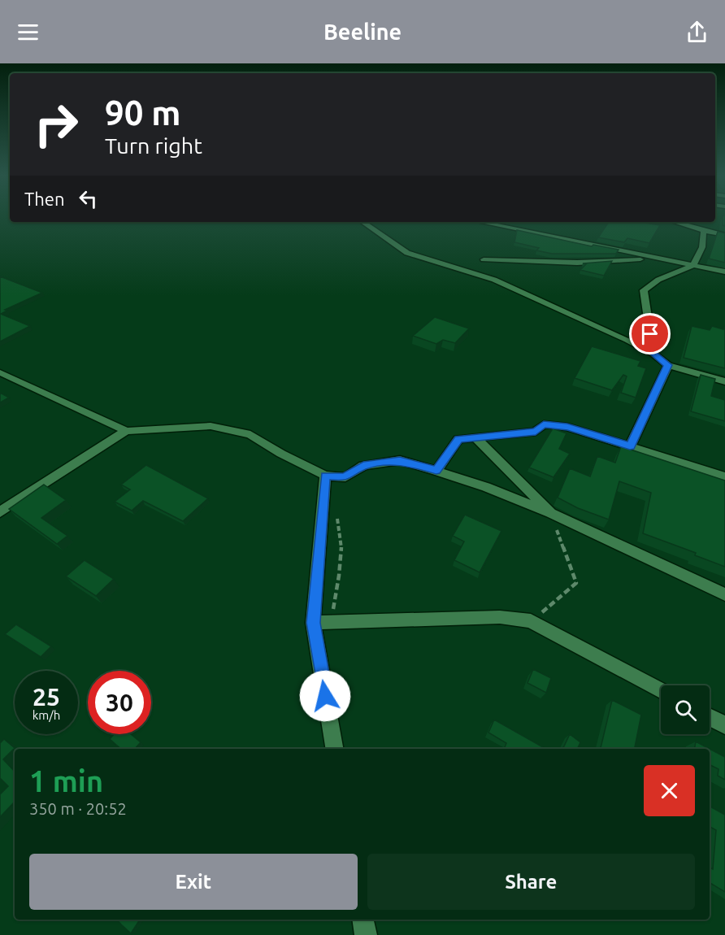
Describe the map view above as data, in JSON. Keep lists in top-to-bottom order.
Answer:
{
  "page": {
    "header": "Beeline",
    "turn": ["90 m", "Turn right"],
    "then": "Then",
    "speed": "25 km/h",
    "limit": "30",
    "heading": ["1 min", "350 m · 20:52"],
    "buttons": ["Exit", "Share"]
  }
}
